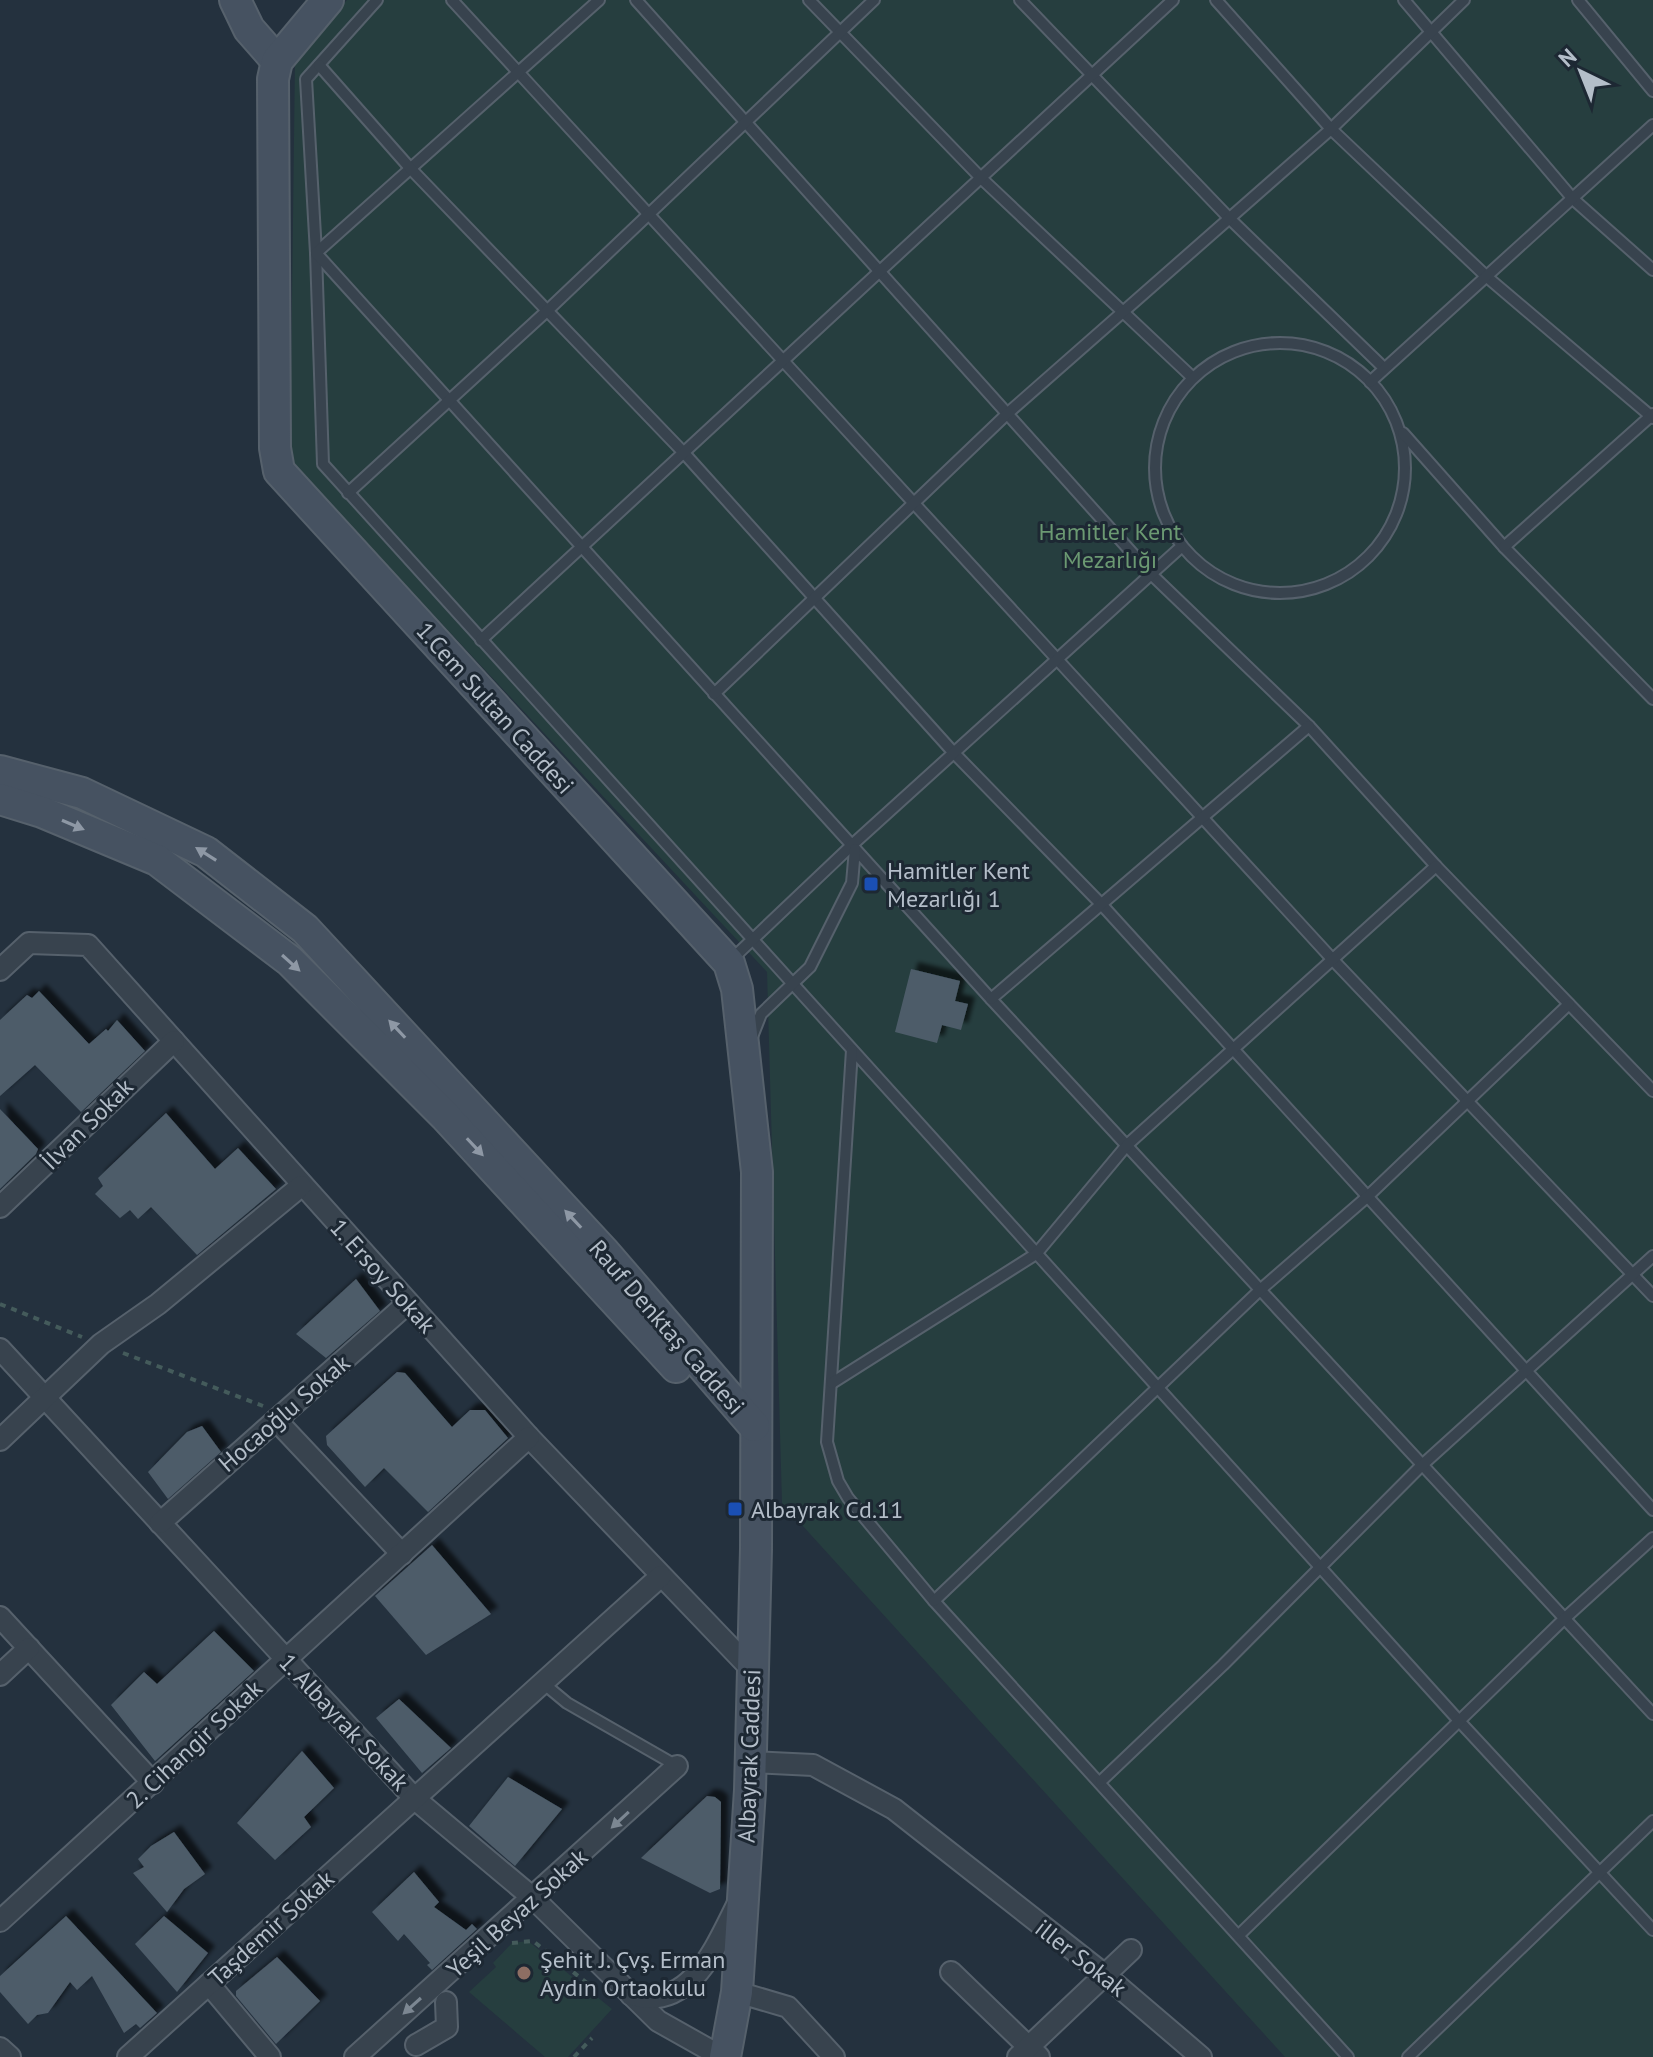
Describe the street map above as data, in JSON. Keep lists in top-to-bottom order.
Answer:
{
  "streets": {
    "street": [
      "1.Cem Sultan Caddesi",
      "İlvan Sokak",
      "1. Ersoy Sokak",
      "Rauf Denktaş Caddesi",
      "Hocaoğlu Sokak",
      "1. Albayrak Sokak",
      "2. Cihangir Sokak",
      "Albayrak Caddesi",
      "Yeşil Beyaz Sokak",
      "Taşdemir Sokak",
      "iller Sokak"
    ]
  },
  "crossings": [
    ["1.Cem Sultan Caddesi", "Rauf Denktaş Caddesi"],
    ["1.Cem Sultan Caddesi", "Albayrak Caddesi"],
    ["İlvan Sokak", "1. Ersoy Sokak"],
    ["1. Ersoy Sokak", "Hocaoğlu Sokak"],
    ["1. Ersoy Sokak", "2. Cihangir Sokak"],
    ["1. Ersoy Sokak", "Albayrak Caddesi"],
    ["1. Ersoy Sokak", "Taşdemir Sokak"],
    ["Rauf Denktaş Caddesi", "Albayrak Caddesi"],
    ["Hocaoğlu Sokak", "1. Albayrak Sokak"],
    ["1. Albayrak Sokak", "2. Cihangir Sokak"],
    ["1. Albayrak Sokak", "Albayrak Caddesi"],
    ["1. Albayrak Sokak", "Yeşil Beyaz Sokak"],
    ["1. Albayrak Sokak", "Taşdemir Sokak"],
    ["Albayrak Caddesi", "iller Sokak"]
  ],
  "one_way": ["Yeşil Beyaz Sokak"],
  "parks": ["Hamitler Kent Mezarlığı"],
  "places": {
    "transit": ["Hamitler Kent Mezarlığı 1", "Albayrak Cd.11"],
    "other": ["Şehit J. Çvş. Erman Aydın Ortaokulu"]
  },
  "north": "top left"
}
